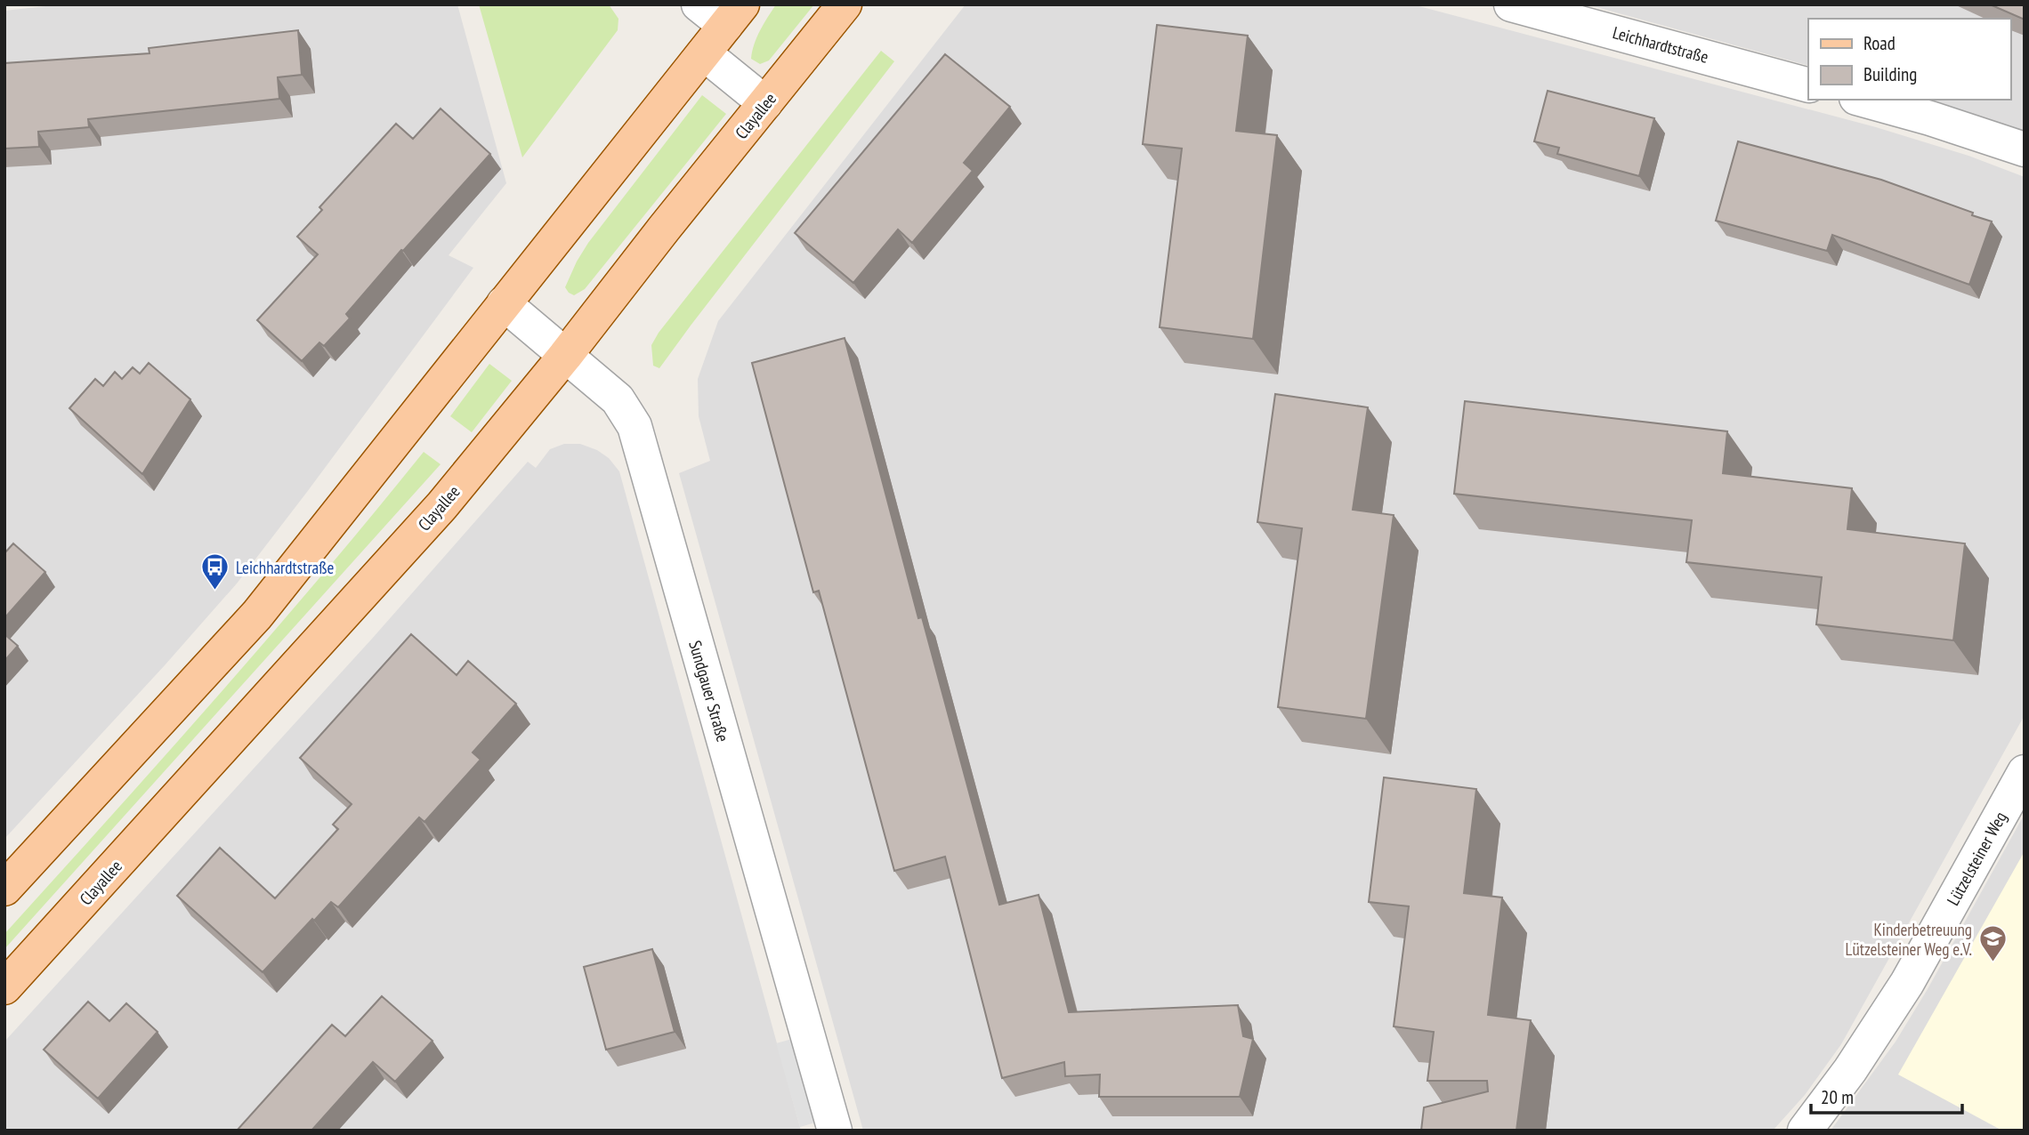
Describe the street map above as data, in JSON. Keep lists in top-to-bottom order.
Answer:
{
  "streets": {
    "main road": ["Clayallee"],
    "street": ["Leichhardtstraße", "Sundgauer Straße", "Lützelsteiner Weg"]
  },
  "crossings": [
    ["Clayallee", "Sundgauer Straße"]
  ],
  "places": {
    "bus stop": ["Leichhardtstraße"],
    "school or university": ["Kinderbetreuung Lützelsteiner Weg e.V."]
  },
  "legend": ["Road", "Building"],
  "scale_bar": "20 m"
}
